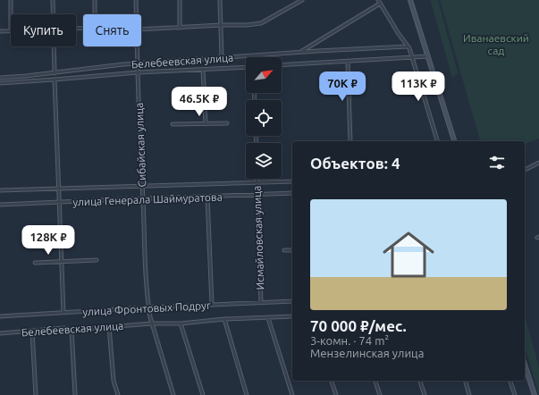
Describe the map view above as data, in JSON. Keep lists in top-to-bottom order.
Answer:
{
  "streets": {
    "street": [
      "Белебеевская улица",
      "Сибайская улица",
      "улица Генерала Шаймуратова",
      "Исмайловская улица",
      "улица Фронтовых Подруг"
    ]
  },
  "crossings": [
    ["Белебеевская улица", "Сибайская улица"],
    ["Сибайская улица", "улица Генерала Шаймуратова"],
    ["Сибайская улица", "улица Фронтовых Подруг"],
    ["улица Генерала Шаймуратова", "Исмайловская улица"],
    ["Исмайловская улица", "улица Фронтовых Подруг"]
  ],
  "parks": ["Иванаевский сад"],
  "north": "top right",
  "page": {
    "chip": ["Купить", "Снять"],
    "price": [
      "70K ₽",
      "113K ₽",
      "46.5K ₽",
      "128K ₽"
    ],
    "heading": "Объектов: 4",
    "list": [
      {
        "name": "70 000 ₽/мес.",
        "note": "3-комн. · 74 m² · Мензелинская улица"
      }
    ]
  }
}
